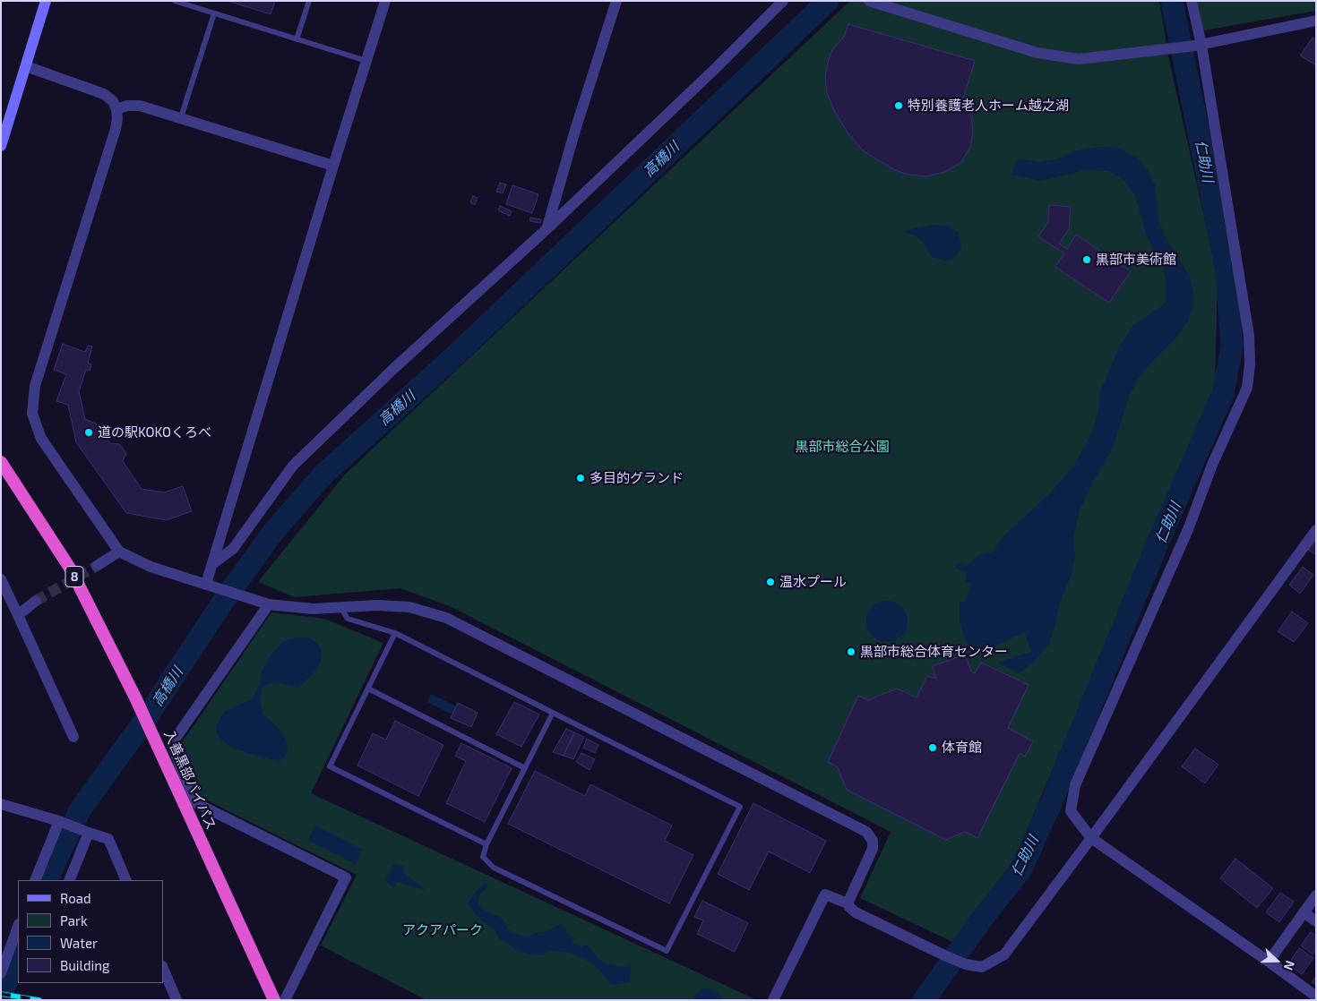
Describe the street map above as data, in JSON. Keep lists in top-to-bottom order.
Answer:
{
  "streets": {
    "highway": ["8", "入善黒部バイパス"]
  },
  "water": ["高橋川", "仁助川"],
  "parks": ["黒部市総合公園", "アクアパーク"],
  "places": [
    "特別養護老人ホーム越之湖",
    "黒部市美術館",
    "道の駅KOKOくろべ",
    "多目的グランド",
    "温水プール",
    "黒部市総合体育センター",
    "体育館"
  ],
  "legend": [
    "Road",
    "Park",
    "Water",
    "Building"
  ],
  "north": "right"
}
